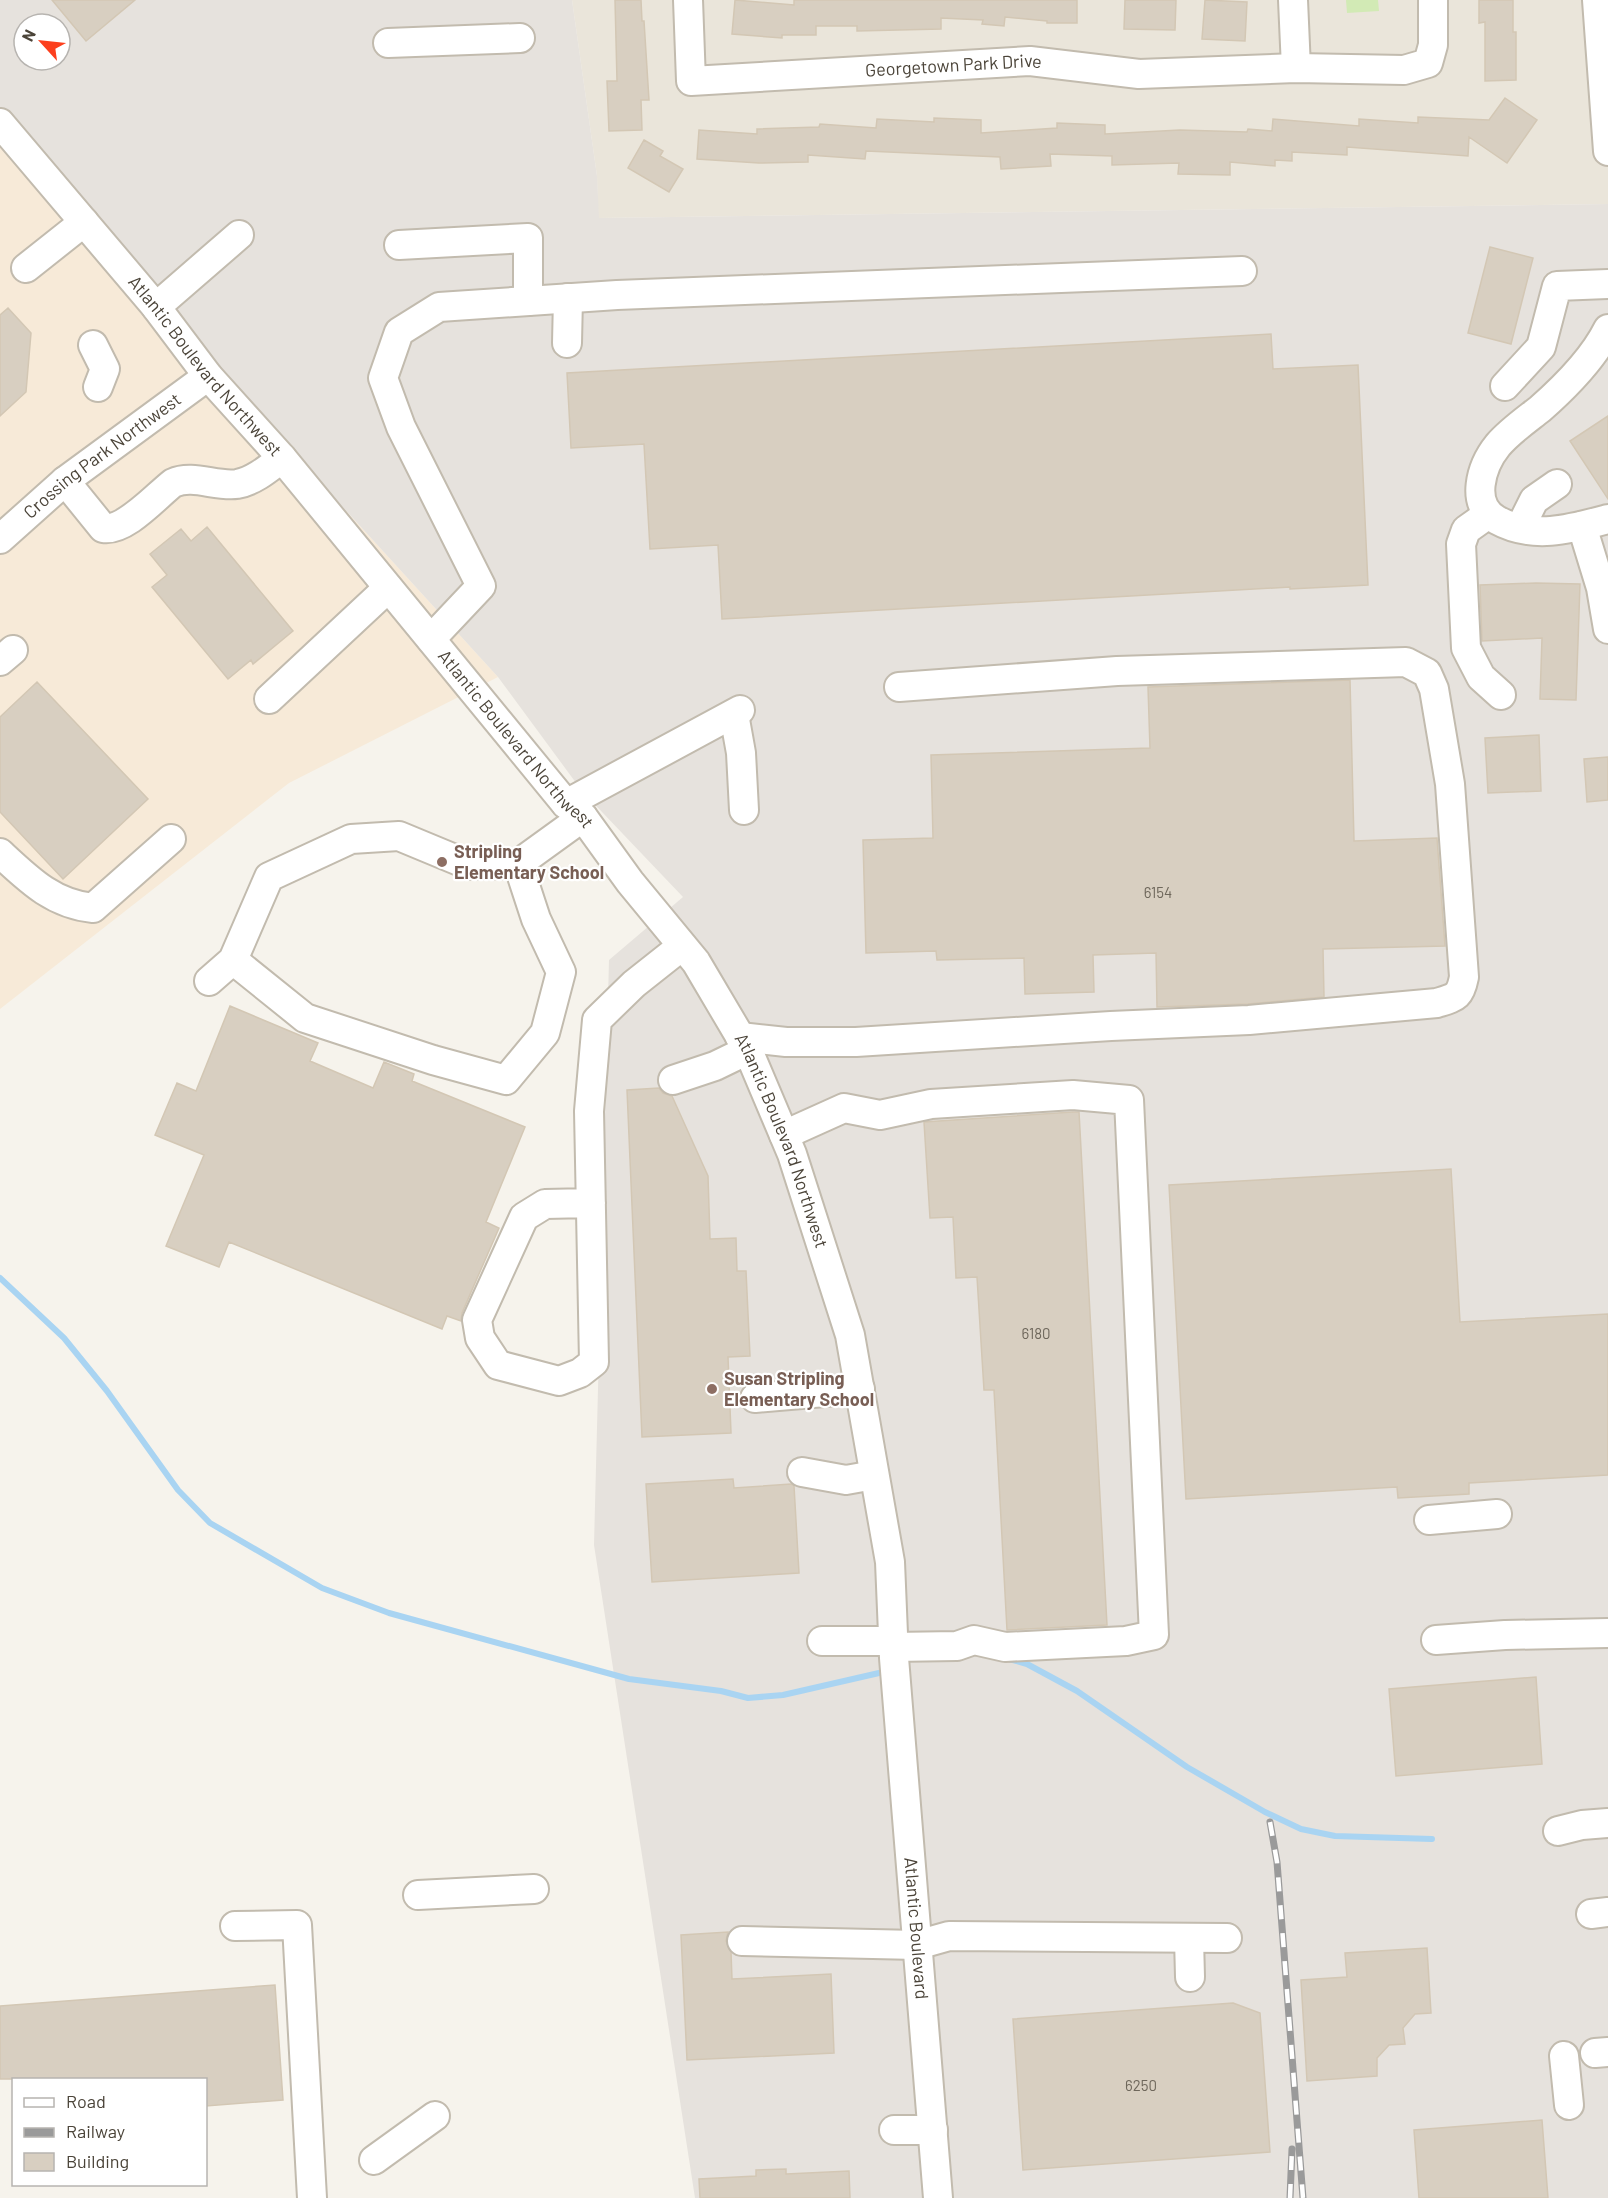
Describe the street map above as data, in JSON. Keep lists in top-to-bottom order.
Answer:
{
  "streets": {
    "street": [
      "Georgetown Park Drive",
      "Atlantic Boulevard Northwest",
      "Crossing Park Northwest",
      "Atlantic Boulevard"
    ]
  },
  "crossings": [
    ["Atlantic Boulevard Northwest", "Crossing Park Northwest"],
    ["Atlantic Boulevard Northwest", "Atlantic Boulevard"]
  ],
  "places": ["Stripling Elementary School", "Susan Stripling Elementary School"],
  "house_numbers": ["6154", "6180", "6250"],
  "legend": ["Road", "Railway", "Building"],
  "north": "top left"
}
